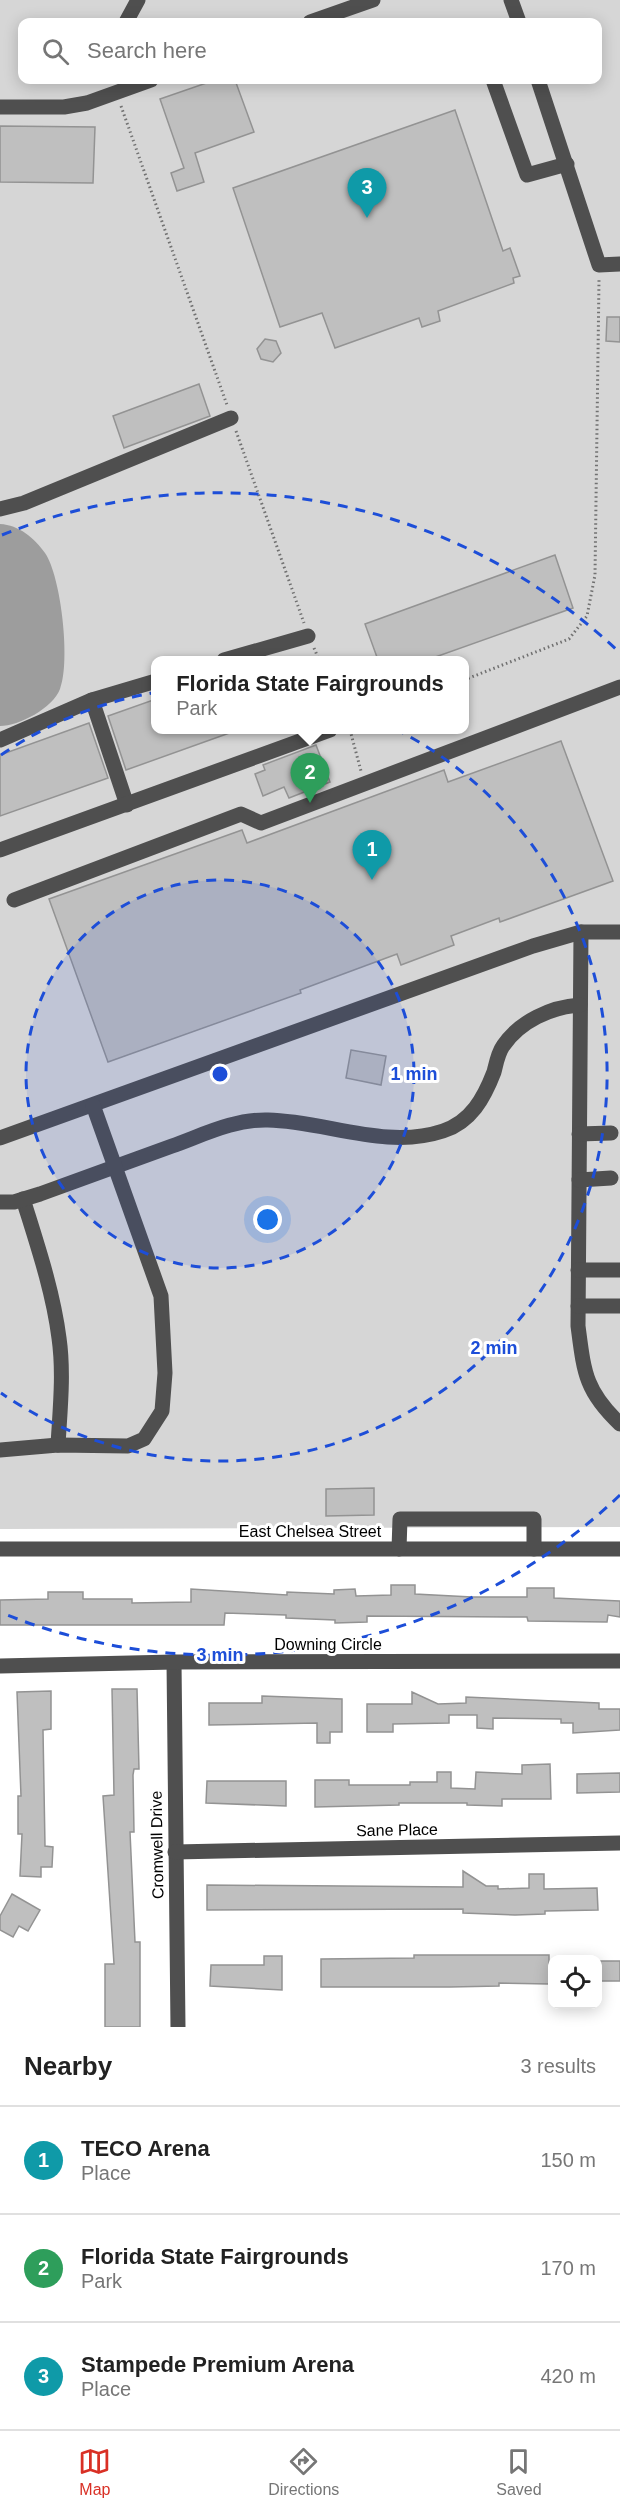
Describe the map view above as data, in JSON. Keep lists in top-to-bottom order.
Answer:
{
  "streets": {
    "street": [
      "East Chelsea Street",
      "Downing Circle",
      "Sane Place",
      "Cromwell Drive"
    ]
  },
  "crossings": [
    ["Downing Circle", "Cromwell Drive"],
    ["Sane Place", "Cromwell Drive"]
  ],
  "page": {
    "search": "Search here",
    "pins": ["3", "2", "1"],
    "popup": ["Florida State Fairgrounds", "Park"],
    "heading": ["Nearby", "3 results"],
    "list": [
      {
        "mark": "1",
        "name": "TECO Arena",
        "note": "Place",
        "value": "150 m"
      },
      {
        "mark": "2",
        "name": "Florida State Fairgrounds",
        "note": "Park",
        "value": "170 m"
      },
      {
        "mark": "3",
        "name": "Stampede Premium Arena",
        "note": "Place",
        "value": "420 m"
      }
    ],
    "nav": ["Map", "Directions", "Saved"]
  },
  "rings": ["1 min", "2 min", "3 min"]
}
